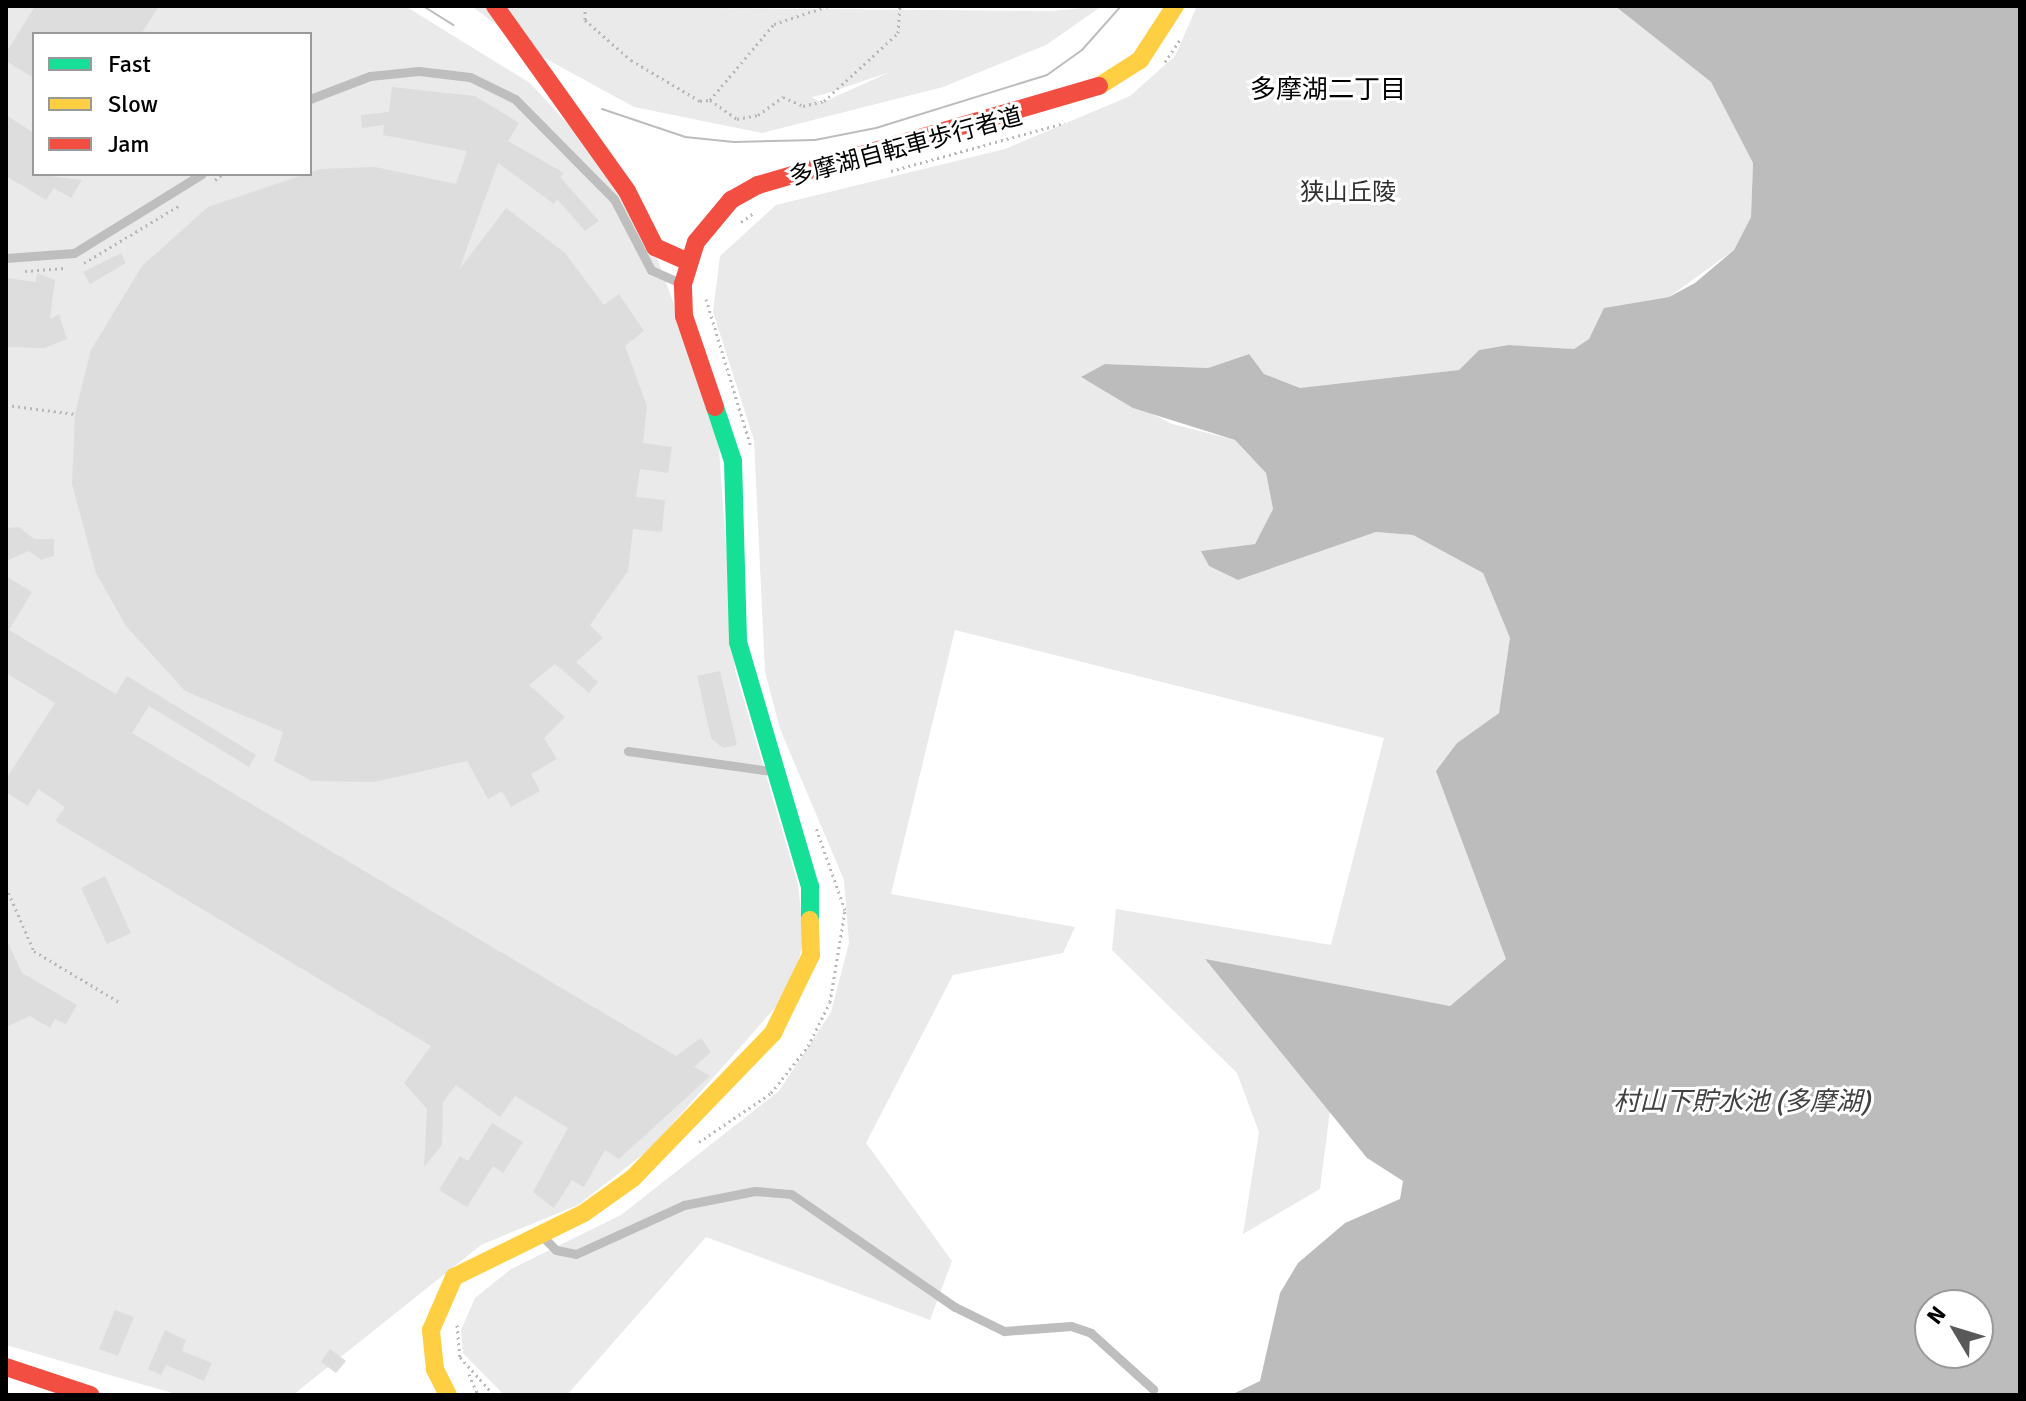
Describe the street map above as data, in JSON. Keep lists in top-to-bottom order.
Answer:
{
  "streets": {
    "path": ["多摩湖自転車歩行者道"]
  },
  "districts": ["多摩湖二丁目"],
  "water": ["村山下貯水池 (多摩湖)"],
  "parks": ["狭山丘陵"],
  "legend": ["Fast", "Slow", "Jam"],
  "north": "top left"
}
